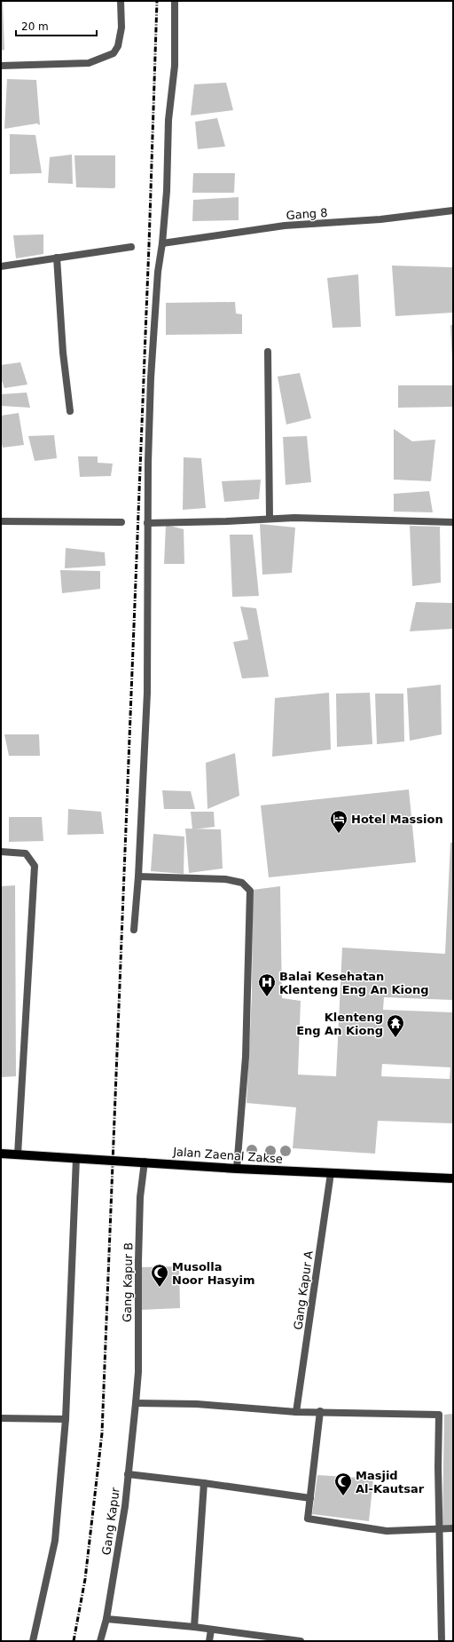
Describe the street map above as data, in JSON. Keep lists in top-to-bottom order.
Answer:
{
  "streets": {
    "main road": ["Jalan Zaenal Zakse"],
    "street": [
      "Gang 8",
      "Gang Kapur B",
      "Gang Kapur A",
      "Gang Kapur"
    ]
  },
  "crossings": [
    ["Jalan Zaenal Zakse", "Gang Kapur B"],
    ["Jalan Zaenal Zakse", "Gang Kapur A"],
    ["Gang Kapur B", "Gang Kapur"]
  ],
  "places": {
    "hotel": ["Hotel Massion"],
    "hospital": ["Balai Kesehatan Klenteng Eng An Kiong"],
    "temple": ["Klenteng Eng An Kiong"],
    "mosque": ["Musolla Noor Hasyim", "Masjid Al-Kautsar"]
  },
  "scale_bar": "20 m"
}
